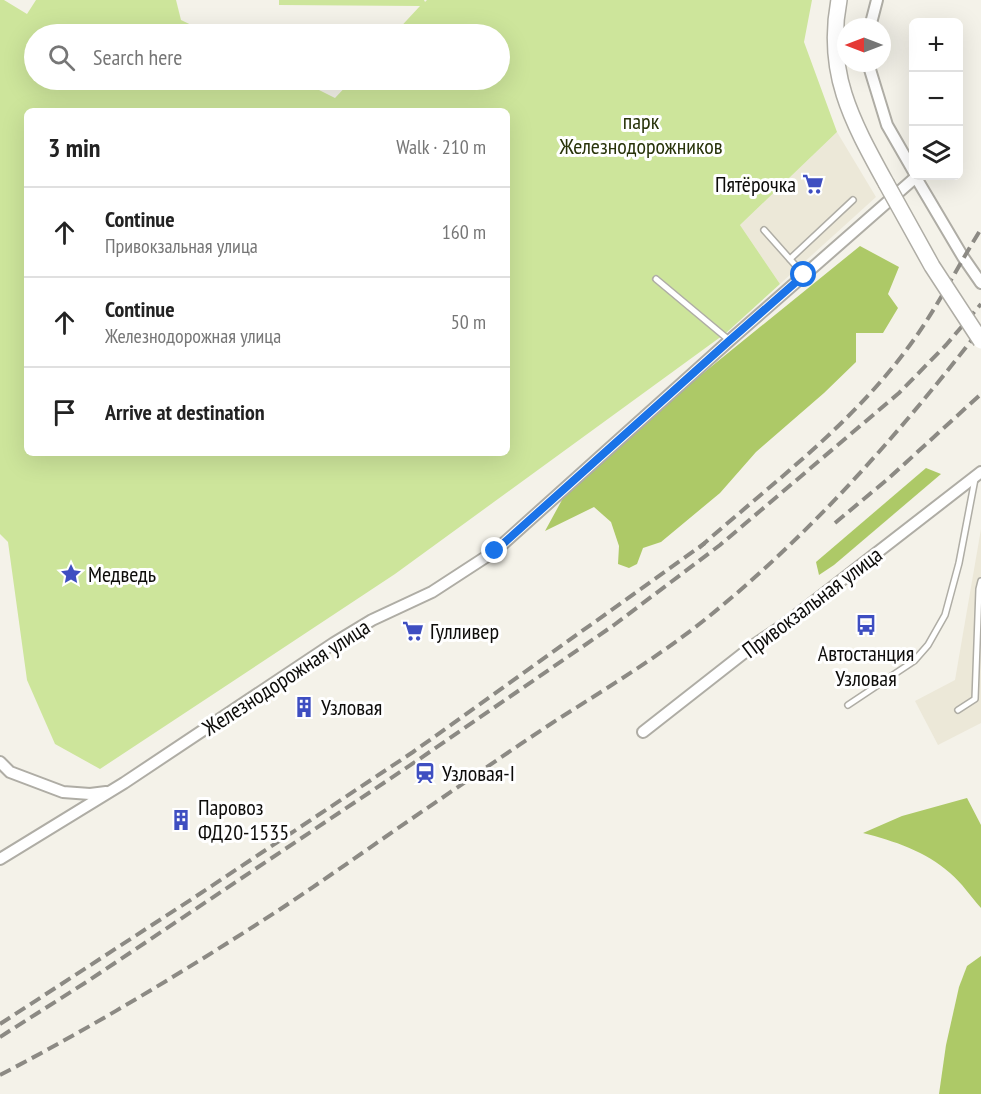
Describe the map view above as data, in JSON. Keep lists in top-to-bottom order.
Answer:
{
  "streets": {
    "street": ["Привокзальная улица", "Железнодорожная улица"]
  },
  "parks": ["парк Железнодорожников"],
  "places": {
    "supermarket": ["Пятёрочка", "Гулливер"],
    "place": ["Медведь"],
    "bus stop": ["Автостанция Узловая"],
    "building": ["Узловая", "Паровоз ФД20-1535"],
    "station": ["Узловая-I"]
  },
  "north": "left",
  "page": {
    "map_buttons": ["+", "−"],
    "search": "Search here",
    "heading": ["3 min", "Walk · 210 m"],
    "list": [
      ["Continue", "Привокзальная улица", "160 m"],
      ["Continue", "Железнодорожная улица", "50 m"],
      "Arrive at destination"
    ]
  }
}
